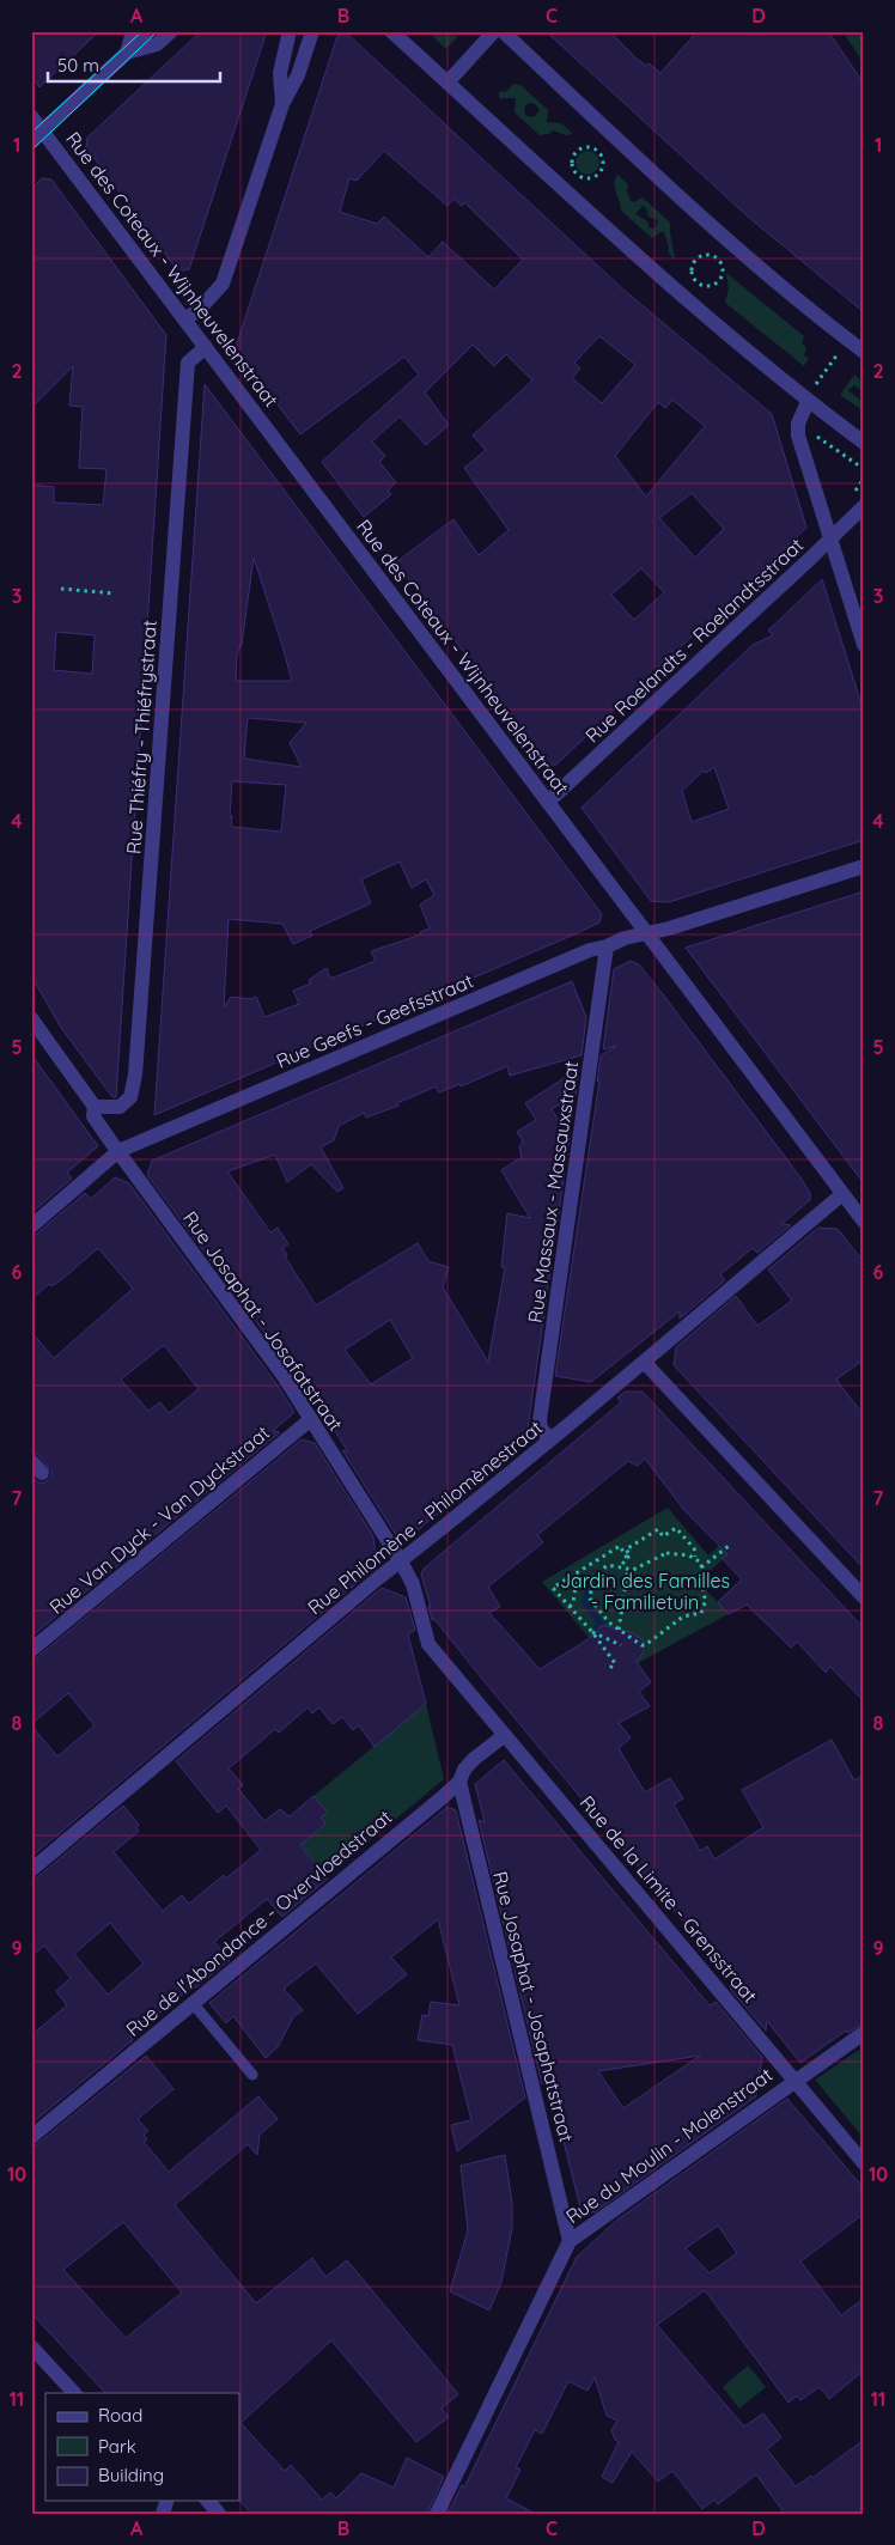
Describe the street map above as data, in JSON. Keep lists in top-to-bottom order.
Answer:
{
  "streets": {
    "street": [
      "Rue des Coteaux - Wijnheuvelenstraat",
      "Rue Roelandts - Roelandtsstraat",
      "Rue Thiéfry - Thiéfrystraat",
      "Rue Geefs - Geefsstraat",
      "Rue Massaux - Massauxstraat",
      "Rue Josaphat - Josafatstraat",
      "Rue Philomène - Philomènestraat",
      "Rue Van Dyck - Van Dyckstraat",
      "Rue de la Limite - Grensstraat",
      "Rue de l'Abondance - Overvloedstraat",
      "Rue Josaphat - Josaphatstraat",
      "Rue du Moulin - Molenstraat"
    ]
  },
  "crossings": [
    ["Rue des Coteaux - Wijnheuvelenstraat", "Rue Roelandts - Roelandtsstraat"],
    ["Rue des Coteaux - Wijnheuvelenstraat", "Rue Thiéfry - Thiéfrystraat"],
    ["Rue des Coteaux - Wijnheuvelenstraat", "Rue Geefs - Geefsstraat"],
    ["Rue des Coteaux - Wijnheuvelenstraat", "Rue Philomène - Philomènestraat"],
    ["Rue Thiéfry - Thiéfrystraat", "Rue Josaphat - Josafatstraat"],
    ["Rue Geefs - Geefsstraat", "Rue Massaux - Massauxstraat"],
    ["Rue Geefs - Geefsstraat", "Rue Josaphat - Josafatstraat"],
    ["Rue Massaux - Massauxstraat", "Rue Philomène - Philomènestraat"],
    ["Rue Josaphat - Josafatstraat", "Rue Philomène - Philomènestraat"],
    ["Rue Josaphat - Josafatstraat", "Rue Van Dyck - Van Dyckstraat"],
    ["Rue Josaphat - Josafatstraat", "Rue de la Limite - Grensstraat"],
    ["Rue de la Limite - Grensstraat", "Rue de l'Abondance - Overvloedstraat"],
    ["Rue de la Limite - Grensstraat", "Rue du Moulin - Molenstraat"],
    ["Rue de l'Abondance - Overvloedstraat", "Rue Josaphat - Josaphatstraat"],
    ["Rue Josaphat - Josaphatstraat", "Rue du Moulin - Molenstraat"]
  ],
  "parks": ["Jardin des Familles - Familietuin"],
  "legend": ["Road", "Park", "Building"],
  "scale_bar": "50 m",
  "grid": {
    "columns": [
      "A",
      "B",
      "C",
      "D"
    ],
    "rows": [
      "1",
      "2",
      "3",
      "4",
      "5",
      "6",
      "7",
      "8",
      "9",
      "10",
      "11"
    ]
  }
}
